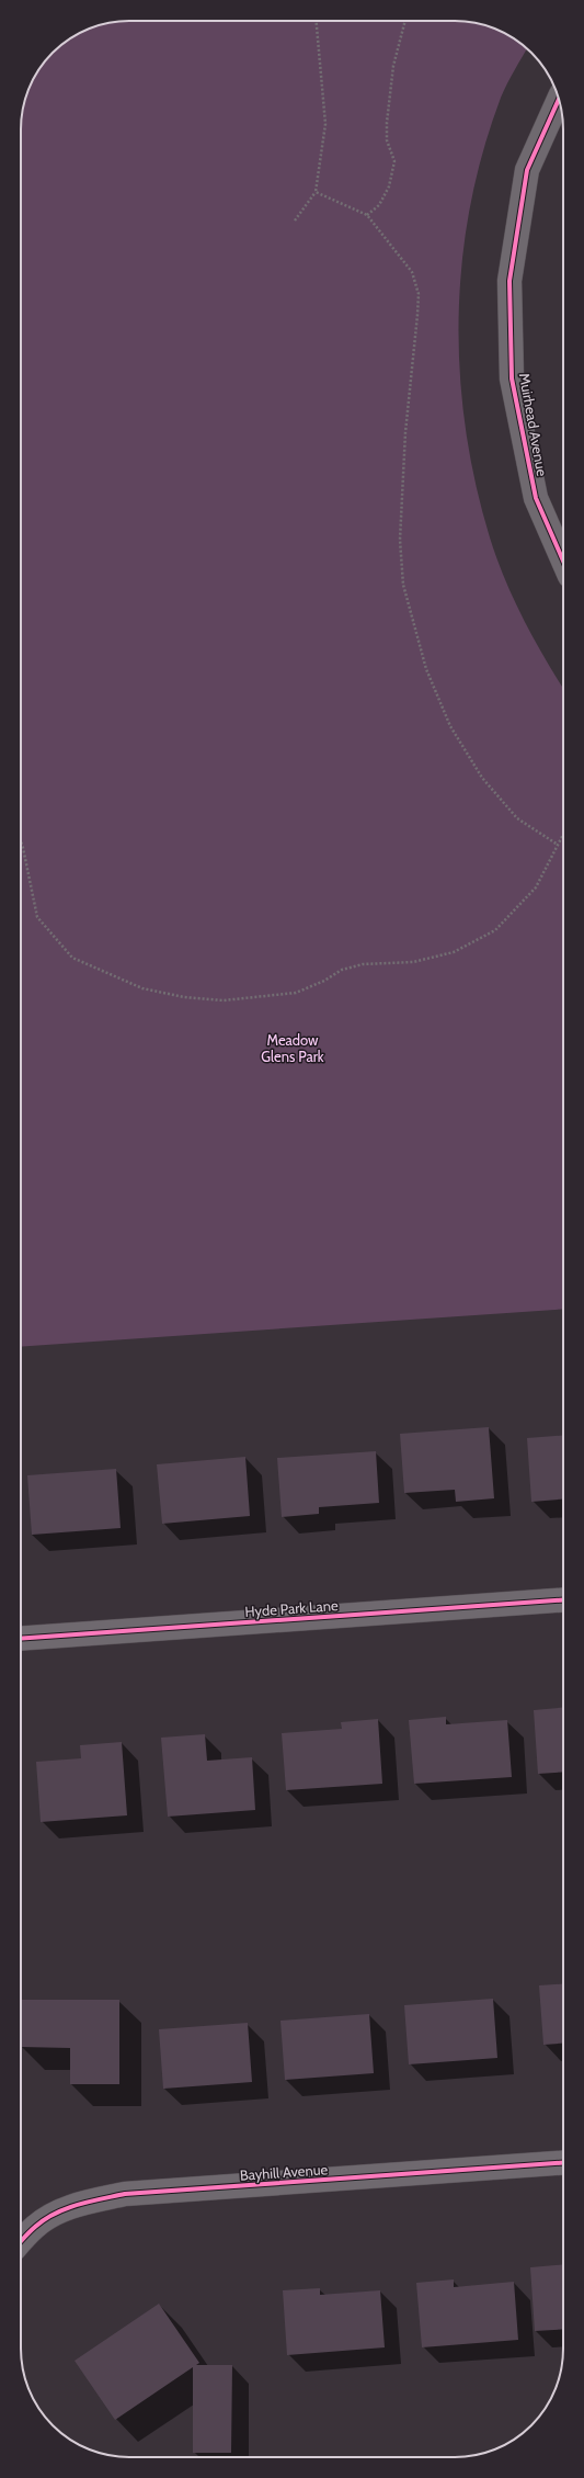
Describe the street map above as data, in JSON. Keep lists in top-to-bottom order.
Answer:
{
  "streets": {
    "street": ["Muirhead Avenue", "Hyde Park Lane", "Bayhill Avenue"]
  },
  "parks": ["Meadow Glens Park"]
}
